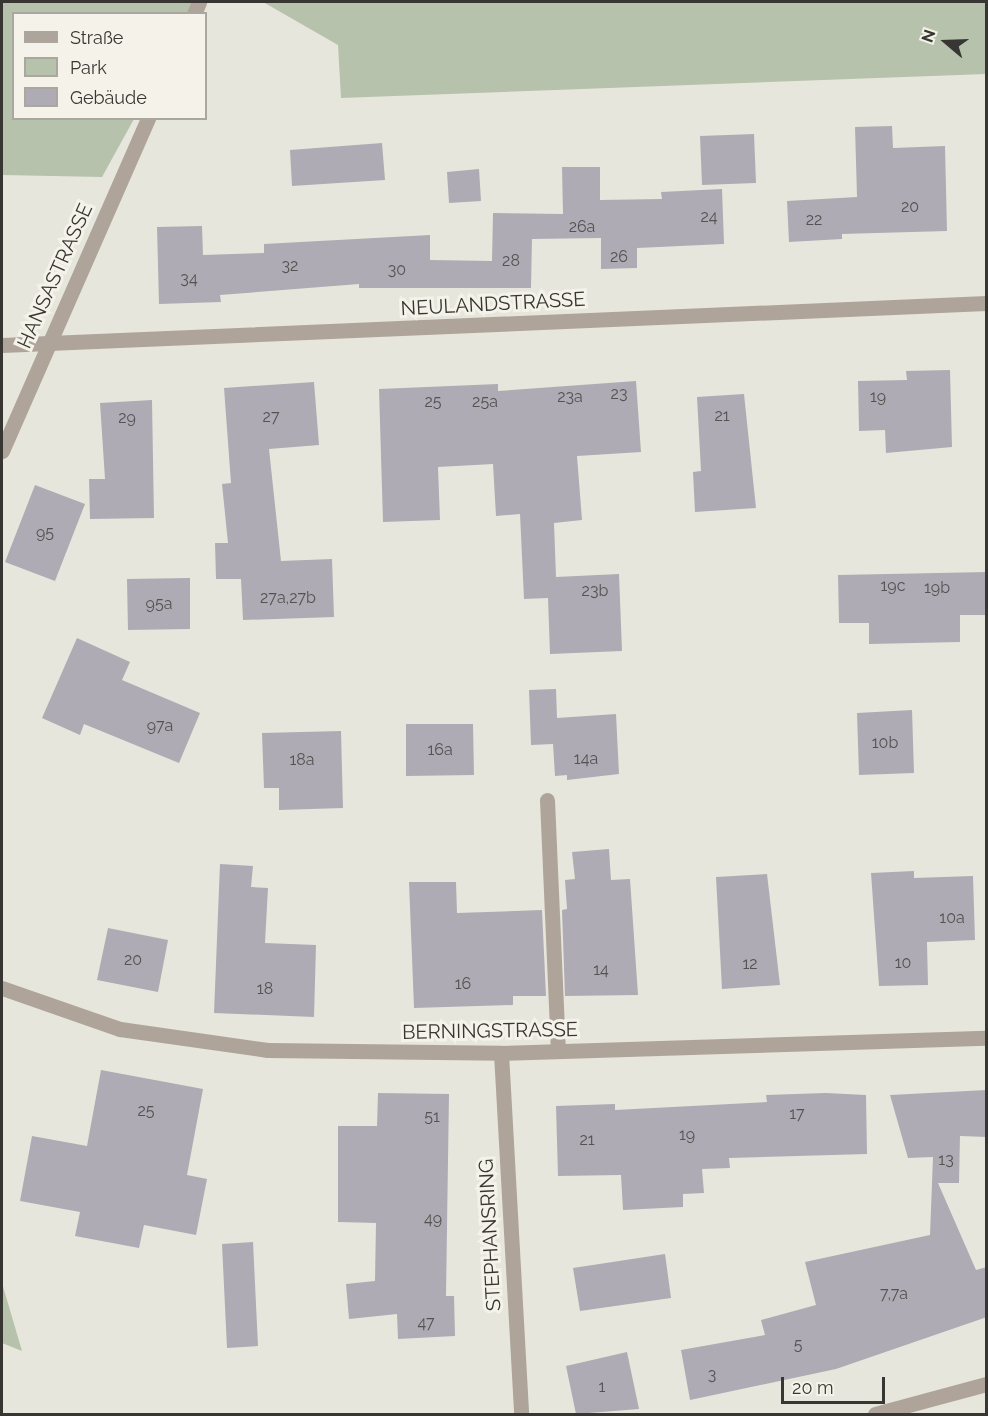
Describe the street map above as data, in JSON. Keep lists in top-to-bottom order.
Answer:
{
  "streets": {
    "street": [
      "HANSASTRASSE",
      "NEULANDSTRASSE",
      "BERNINGSTRASSE",
      "STEPHANSRING"
    ]
  },
  "crossings": [
    ["HANSASTRASSE", "NEULANDSTRASSE"],
    ["BERNINGSTRASSE", "STEPHANSRING"]
  ],
  "house_numbers": [
    "20",
    "24",
    "22",
    "26a",
    "26",
    "28",
    "32",
    "30",
    "34",
    "23",
    "23a",
    "19",
    "25",
    "25a",
    "21",
    "27",
    "29",
    "95",
    "19c",
    "19b",
    "23b",
    "27a,27b",
    "95a",
    "97a",
    "10b",
    "16a",
    "14a",
    "18a",
    "10a",
    "20",
    "10",
    "12",
    "14",
    "16",
    "18",
    "25",
    "17",
    "51",
    "19",
    "21",
    "13",
    "49",
    "7,7a",
    "47",
    "5",
    "3",
    "1"
  ],
  "legend": ["Straße", "Park", "Gebäude"],
  "scale_bar": "20 m",
  "north": "left"
}
